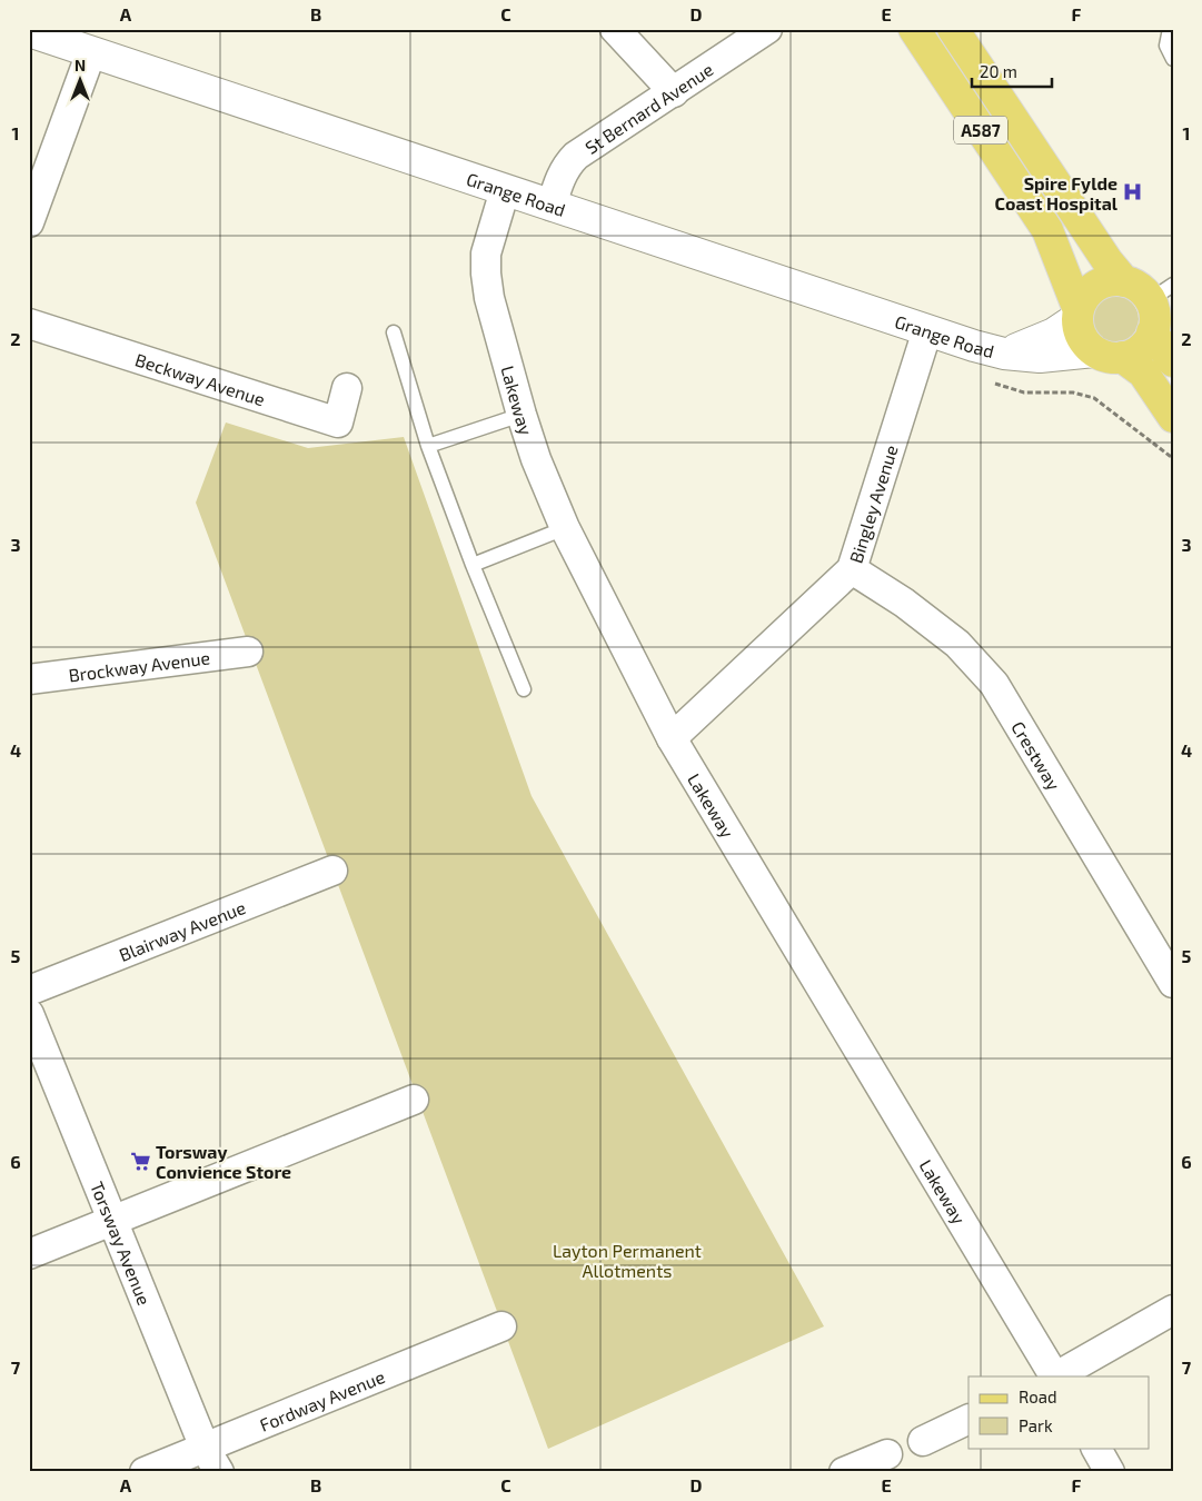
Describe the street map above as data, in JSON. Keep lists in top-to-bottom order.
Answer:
{
  "streets": {
    "main road": ["A587"],
    "street": [
      "St Bernard Avenue",
      "Grange Road",
      "Beckway Avenue",
      "Lakeway",
      "Bingley Avenue",
      "Brockway Avenue",
      "Crestway",
      "Blairway Avenue",
      "Torsway Avenue",
      "Fordway Avenue"
    ]
  },
  "crossings": [
    ["St Bernard Avenue", "Grange Road"],
    ["A587", "Grange Road"],
    ["Grange Road", "Lakeway"],
    ["Grange Road", "Bingley Avenue"],
    ["Lakeway", "Bingley Avenue"],
    ["Bingley Avenue", "Crestway"],
    ["Torsway Avenue", "Fordway Avenue"]
  ],
  "parks": ["Layton Permanent Allotments"],
  "places": {
    "hospital": ["Spire Fylde Coast Hospital"],
    "supermarket": ["Torsway Convience Store"]
  },
  "legend": ["Road", "Park"],
  "scale_bar": "20 m",
  "north": "top",
  "grid": {
    "columns": [
      "A",
      "B",
      "C",
      "D",
      "E",
      "F"
    ],
    "rows": [
      "1",
      "2",
      "3",
      "4",
      "5",
      "6",
      "7"
    ]
  }
}
